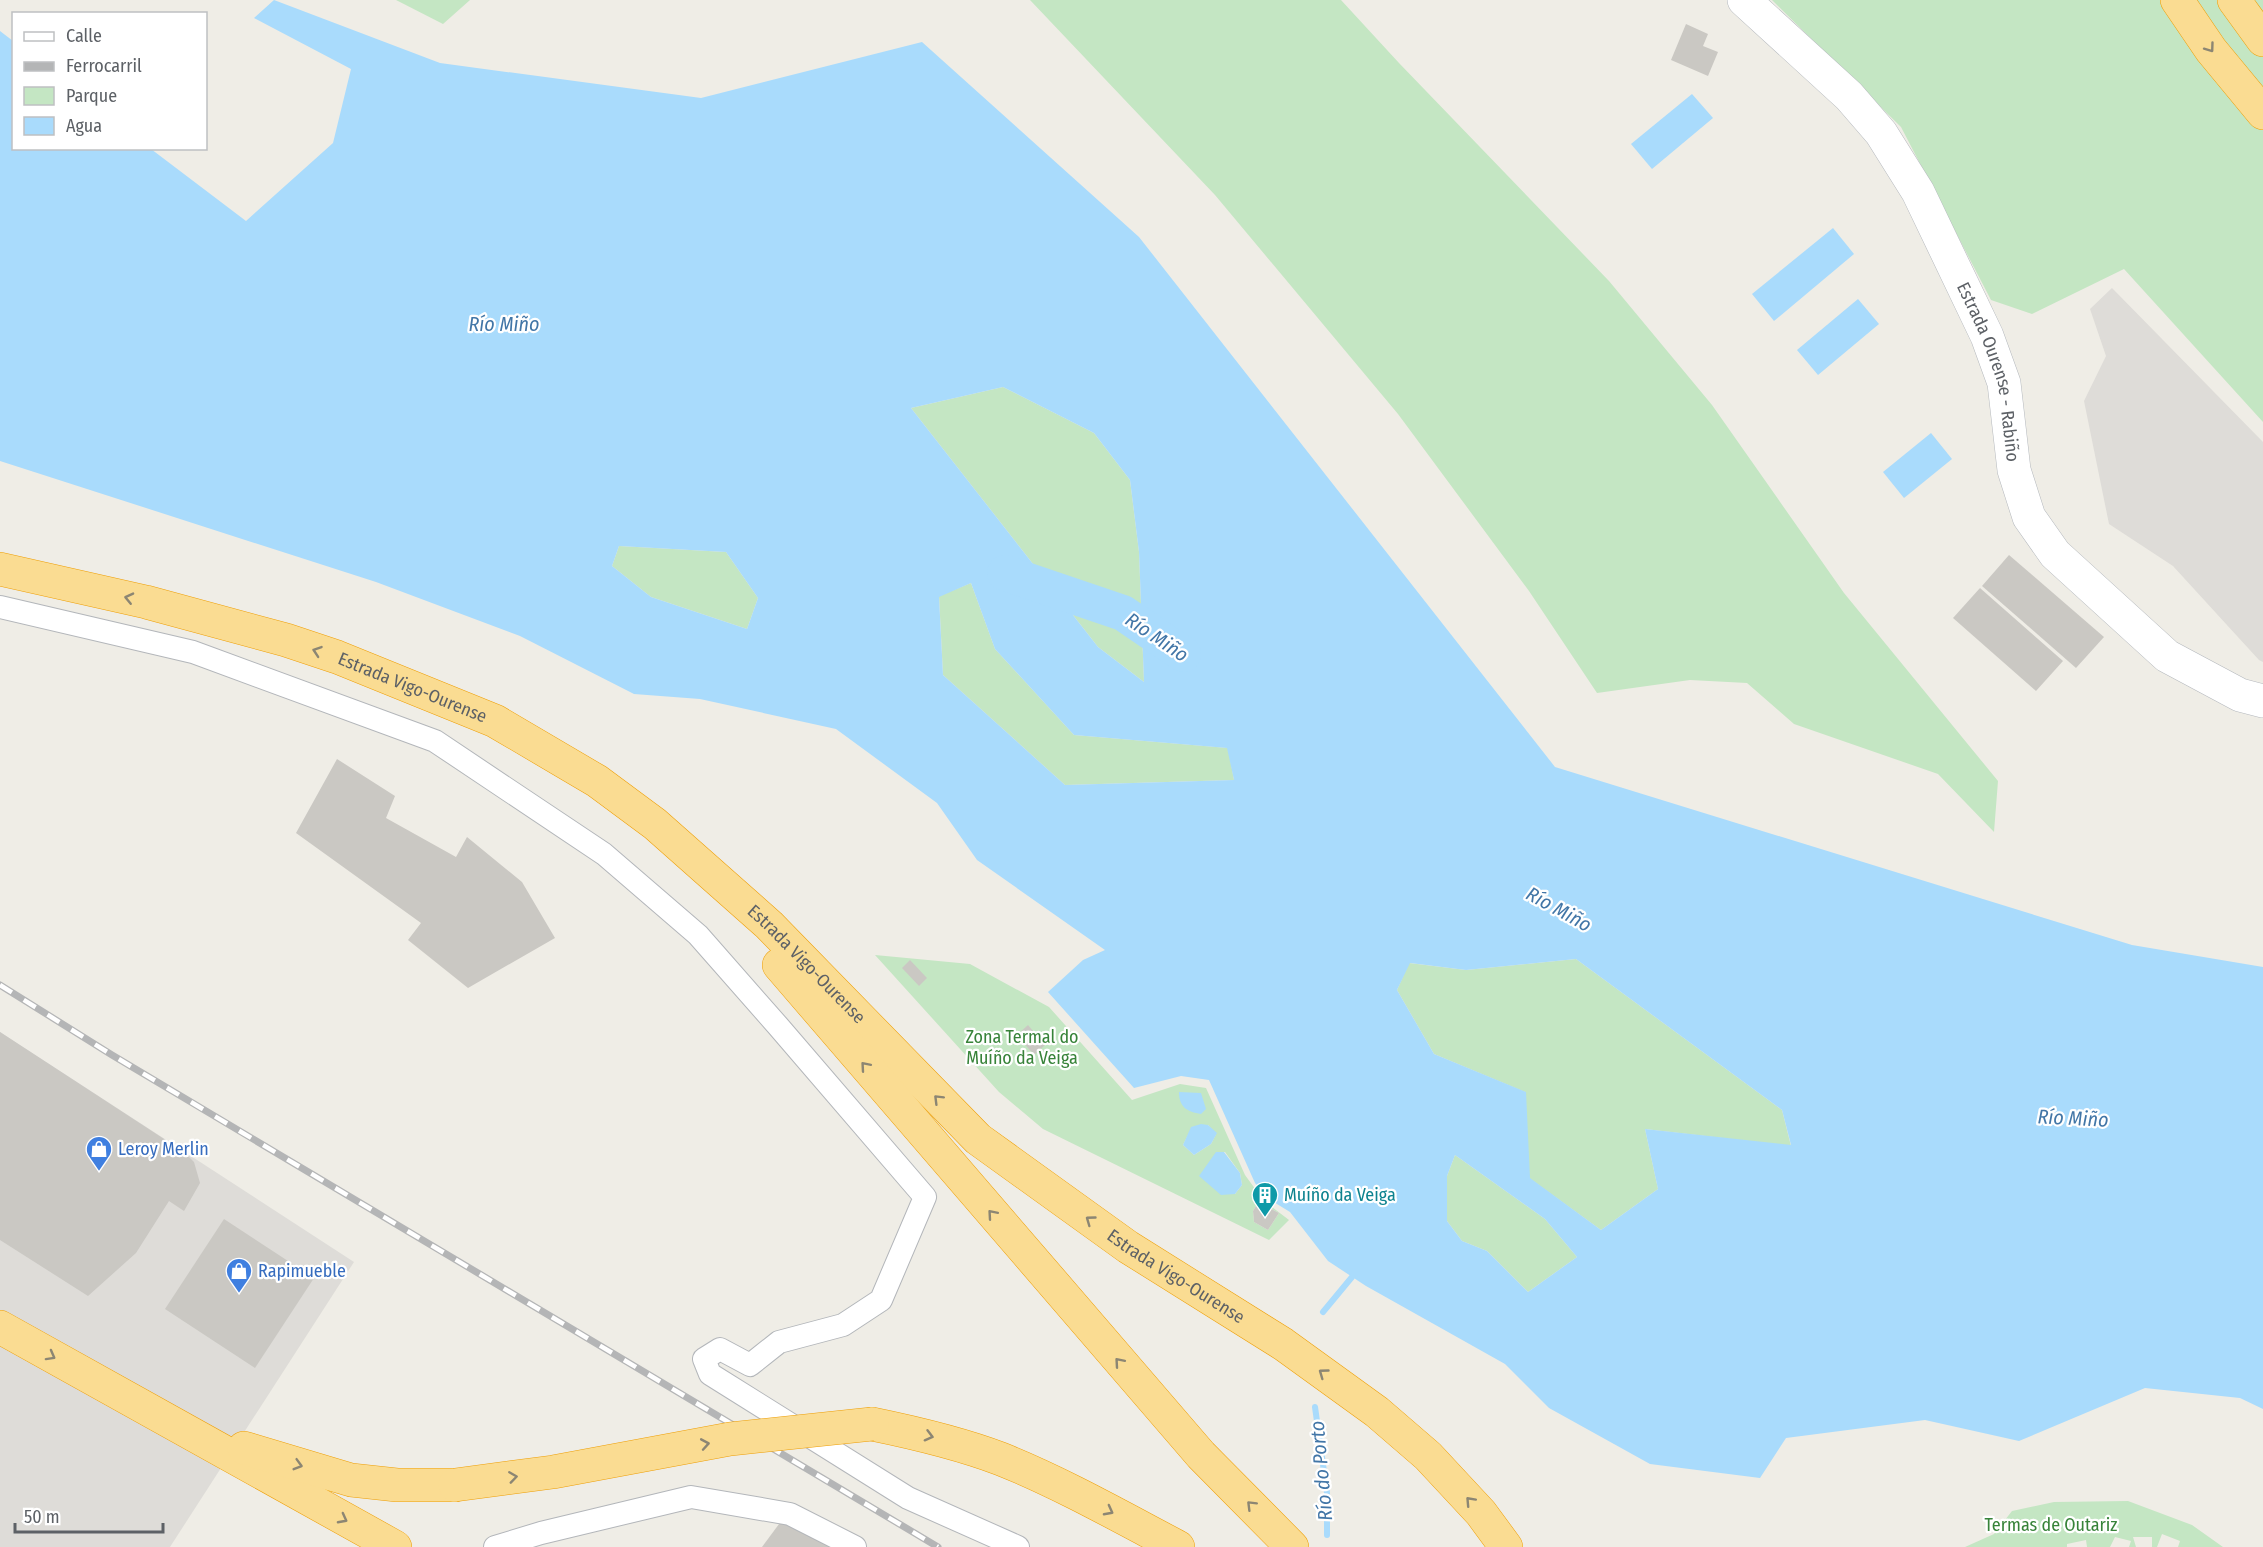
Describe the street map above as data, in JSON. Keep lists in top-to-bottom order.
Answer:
{
  "streets": {
    "highway": ["Estrada Vigo-Ourense"],
    "main road": ["Estrada Ourense - Rabiño"]
  },
  "water": ["Río Miño", "Río do Porto"],
  "parks": ["Zona Termal do Muíño da Veiga", "Termas de Outariz"],
  "places": {
    "shop": ["Leroy Merlin", "Rapimueble"],
    "building": ["Muíño da Veiga"]
  },
  "legend": [
    "Calle",
    "Ferrocarril",
    "Parque",
    "Agua"
  ],
  "scale_bar": "50 m"
}
